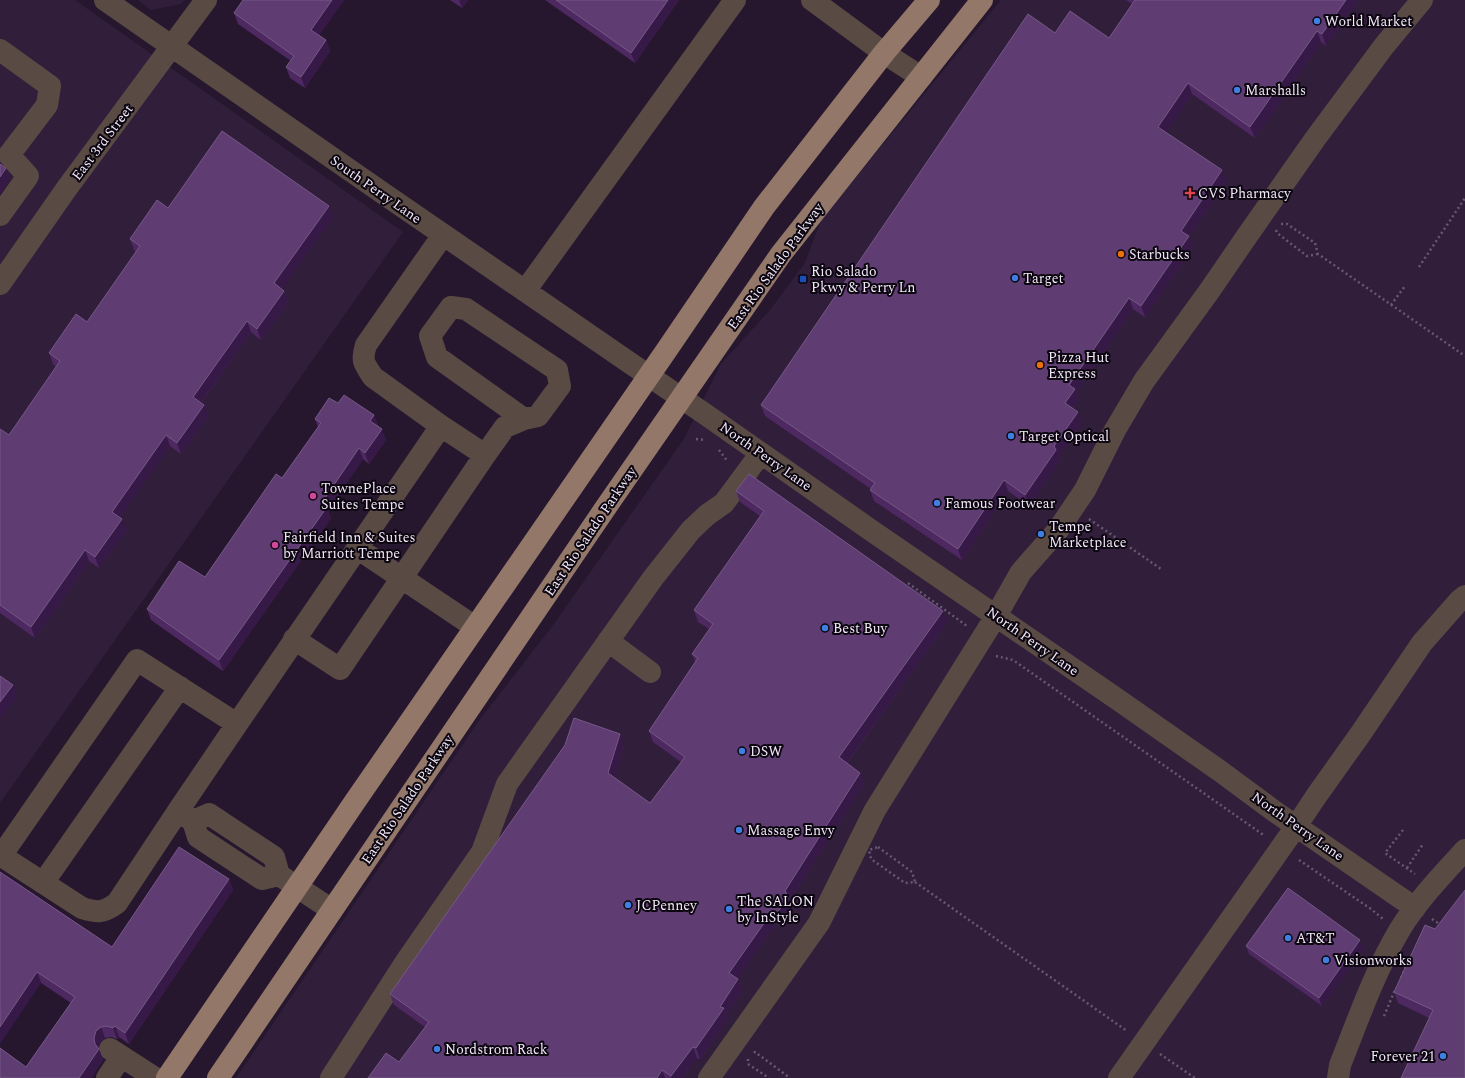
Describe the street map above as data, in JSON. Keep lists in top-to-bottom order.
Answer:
{
  "streets": {
    "main road": ["East Rio Salado Parkway"],
    "street": ["East 3rd Street", "South Perry Lane", "North Perry Lane"]
  },
  "crossings": [
    ["East 3rd Street", "South Perry Lane"],
    ["South Perry Lane", "North Perry Lane"],
    ["East Rio Salado Parkway", "North Perry Lane"]
  ],
  "places": {
    "other": [
      "World Market",
      "Marshalls",
      "Starbucks",
      "Target",
      "Pizza Hut Express",
      "Target Optical",
      "TownePlace Suites Tempe",
      "Famous Footwear",
      "Tempe Marketplace",
      "Fairfield Inn & Suites by Marriott Tempe",
      "Best Buy",
      "DSW",
      "Massage Envy",
      "JCPenney",
      "The SALON by InStyle",
      "AT&T",
      "Visionworks",
      "Nordstrom Rack",
      "Forever 21"
    ],
    "health": ["CVS Pharmacy"],
    "transit": ["Rio Salado Pkwy & Perry Ln"]
  }
}
